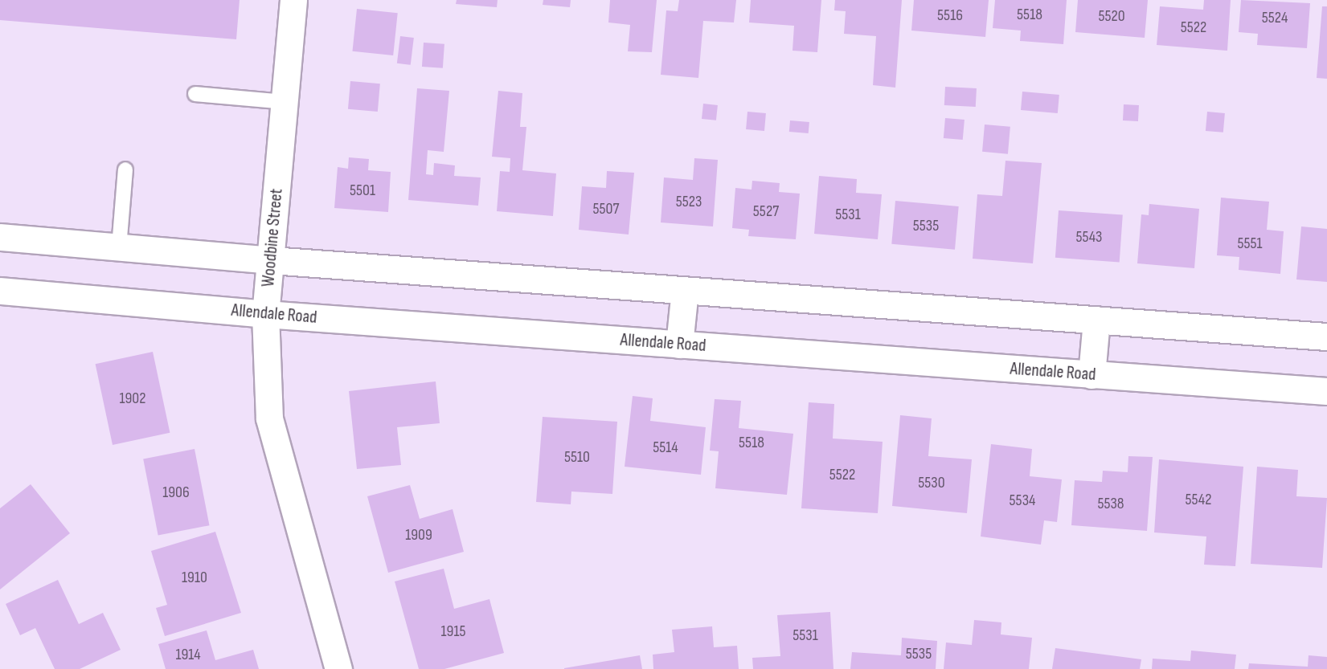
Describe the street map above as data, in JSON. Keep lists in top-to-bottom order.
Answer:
{
  "streets": {
    "main road": ["Woodbine Street", "Allendale Road"]
  },
  "crossings": [
    ["Woodbine Street", "Allendale Road"]
  ],
  "house_numbers": [
    "5518",
    "5516",
    "5520",
    "5524",
    "5522",
    "5501",
    "5523",
    "5507",
    "5527",
    "5531",
    "5535",
    "5543",
    "5551",
    "1902",
    "5518",
    "5514",
    "5510",
    "5522",
    "5530",
    "1906",
    "5542",
    "5534",
    "5538",
    "1909",
    "1910",
    "1915",
    "5531",
    "5535",
    "1914"
  ]
}
